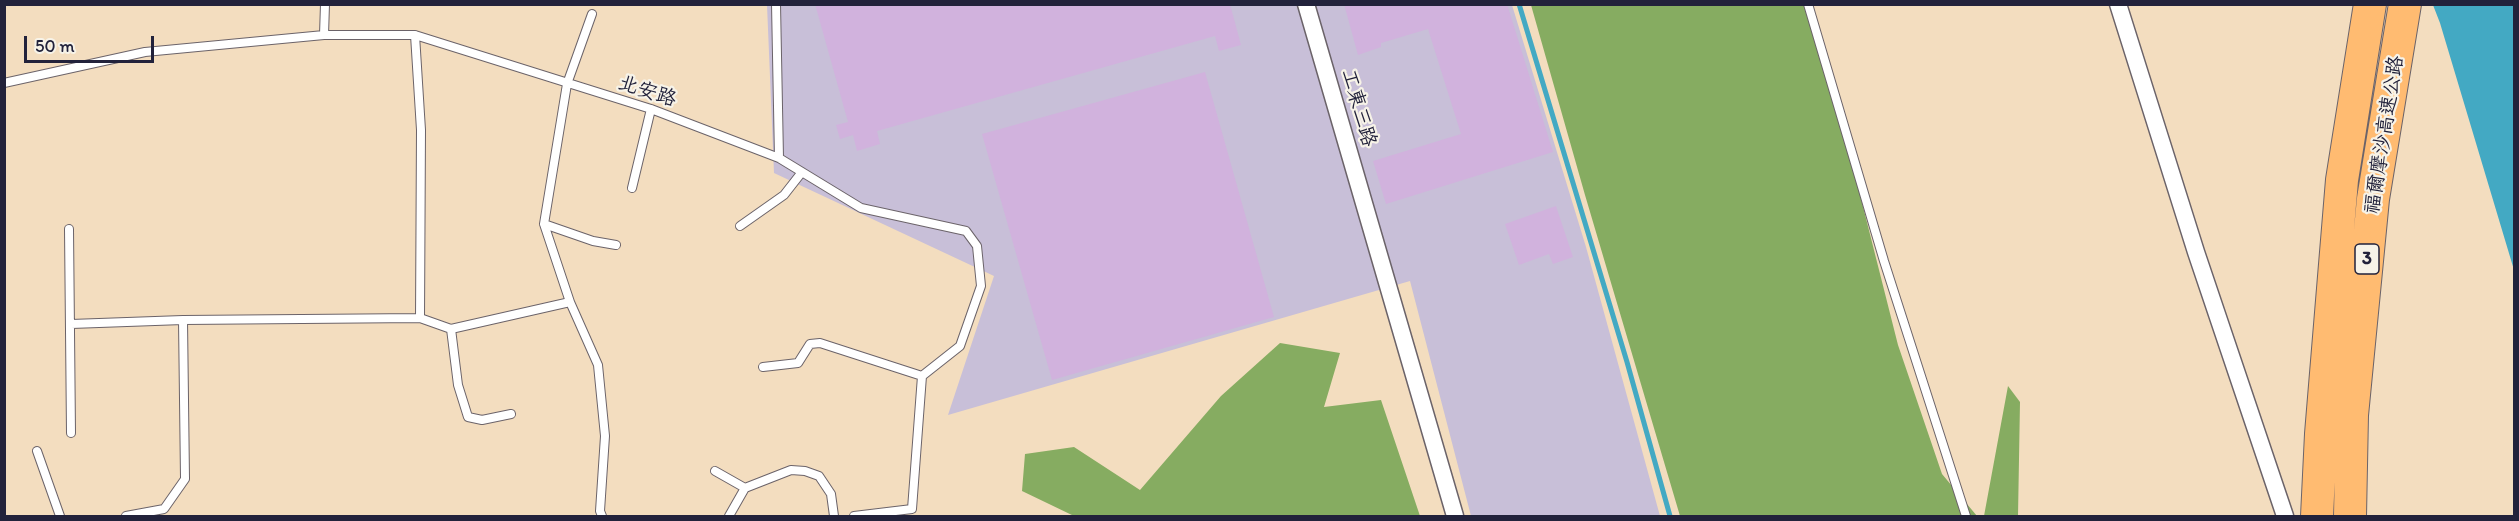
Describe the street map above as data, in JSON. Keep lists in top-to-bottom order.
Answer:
{
  "streets": {
    "highway": ["福爾摩沙高速公路", "3"],
    "street": ["工東三路"],
    "lane": ["北安路"]
  },
  "scale_bar": "50 m"
}
